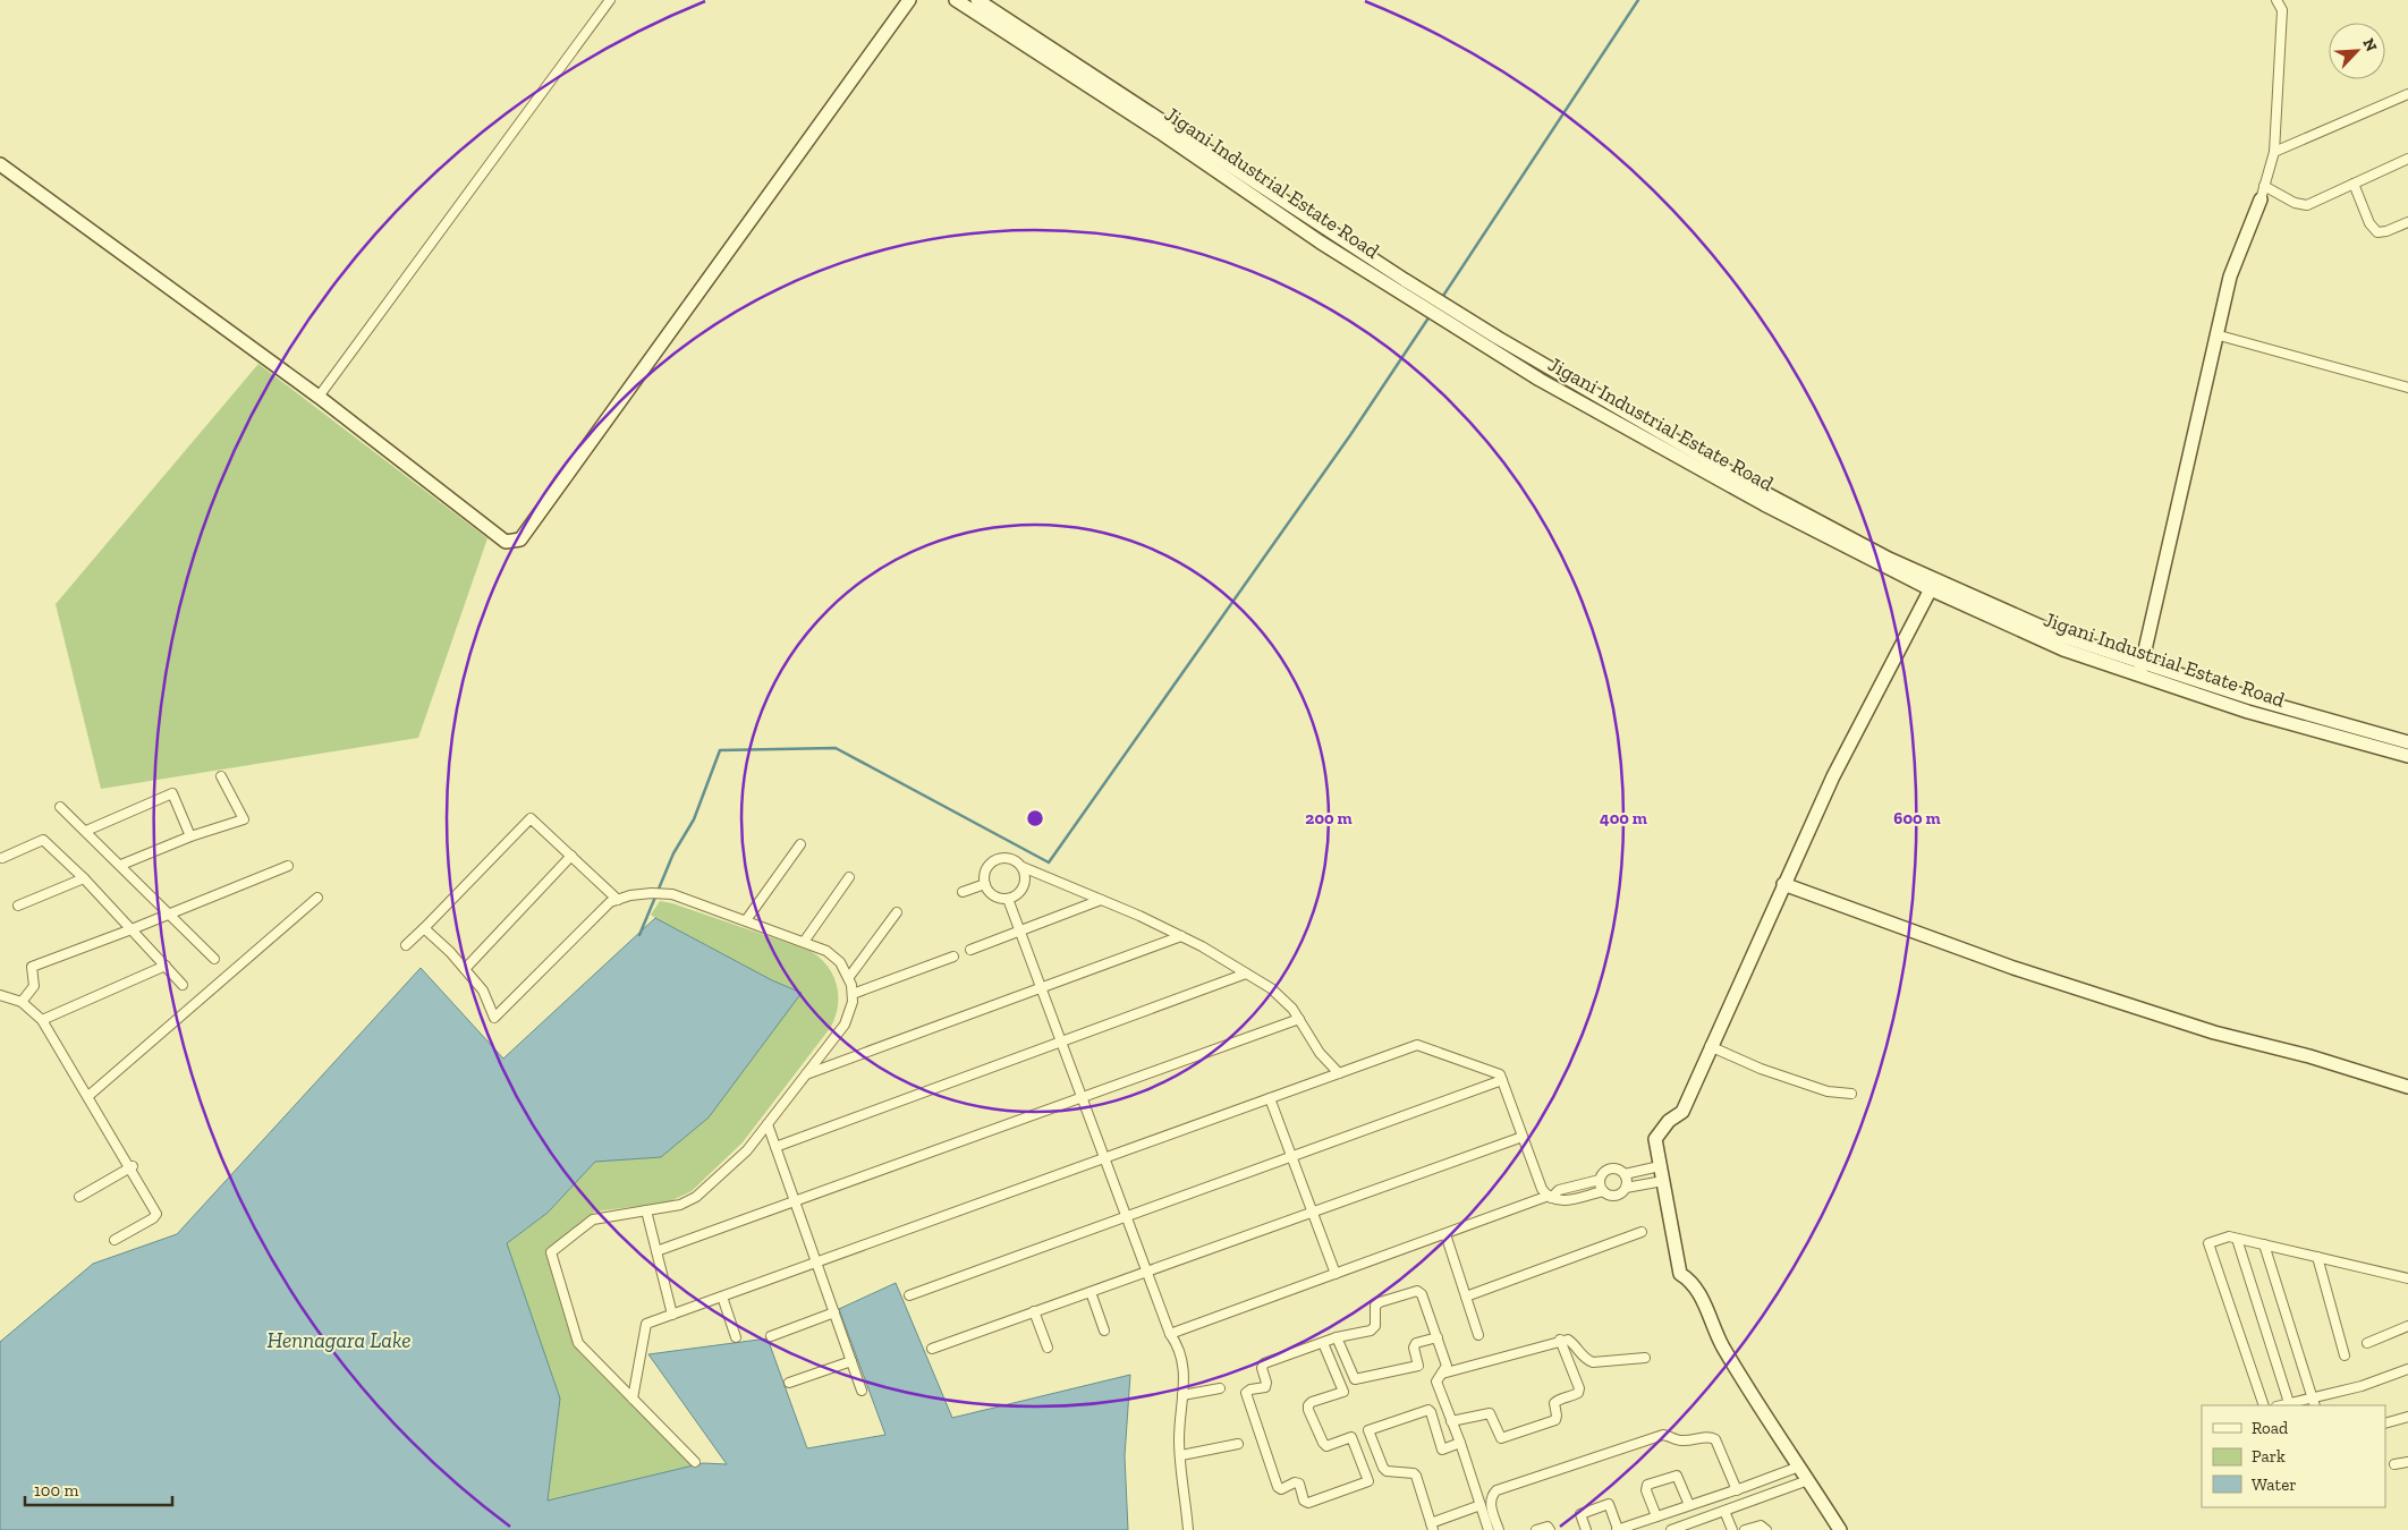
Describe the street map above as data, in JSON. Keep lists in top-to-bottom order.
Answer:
{
  "streets": {
    "street": ["Jigani Industrial Estate Road"]
  },
  "water": ["Hennagara Lake"],
  "legend": ["Road", "Park", "Water"],
  "scale_bar": "100 m",
  "north": "top right",
  "rings": ["200 m", "400 m", "600 m"]
}
